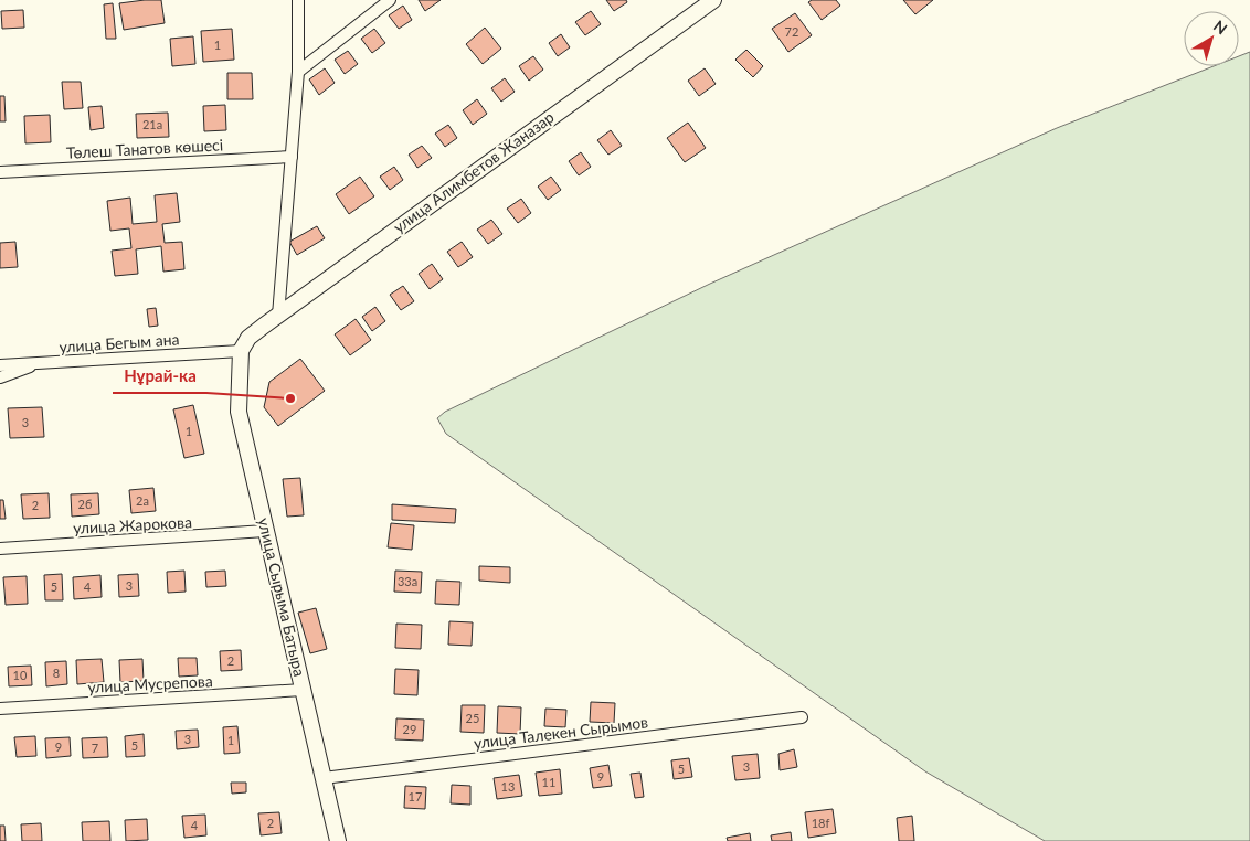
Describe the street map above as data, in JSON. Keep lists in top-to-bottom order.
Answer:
{
  "streets": {
    "street": [
      "Төлеш Танатов көшесі",
      "улица Алимбетов Жаназар",
      "улица Бегым ана",
      "улица Жарокова",
      "улица Сырыма Батыра",
      "улица Мусрепова",
      "улица Талекен Сырымов"
    ]
  },
  "crossings": [
    ["улица Алимбетов Жаназар", "улица Бегым ана"],
    ["улица Алимбетов Жаназар", "улица Сырыма Батыра"],
    ["улица Бегым ана", "улица Сырыма Батыра"],
    ["улица Жарокова", "улица Сырыма Батыра"],
    ["улица Сырыма Батыра", "улица Мусрепова"],
    ["улица Сырыма Батыра", "улица Талекен Сырымов"]
  ],
  "places": ["Нұрай-ка"],
  "house_numbers": [
    "72",
    "1",
    "21а",
    "3",
    "1",
    "2а",
    "2б",
    "2",
    "33а",
    "3",
    "5",
    "4",
    "2",
    "8",
    "10",
    "25",
    "29",
    "3",
    "1",
    "5",
    "9",
    "7",
    "3",
    "5",
    "9",
    "11",
    "13",
    "17",
    "2",
    "18f",
    "4"
  ],
  "north": "top right"
}
